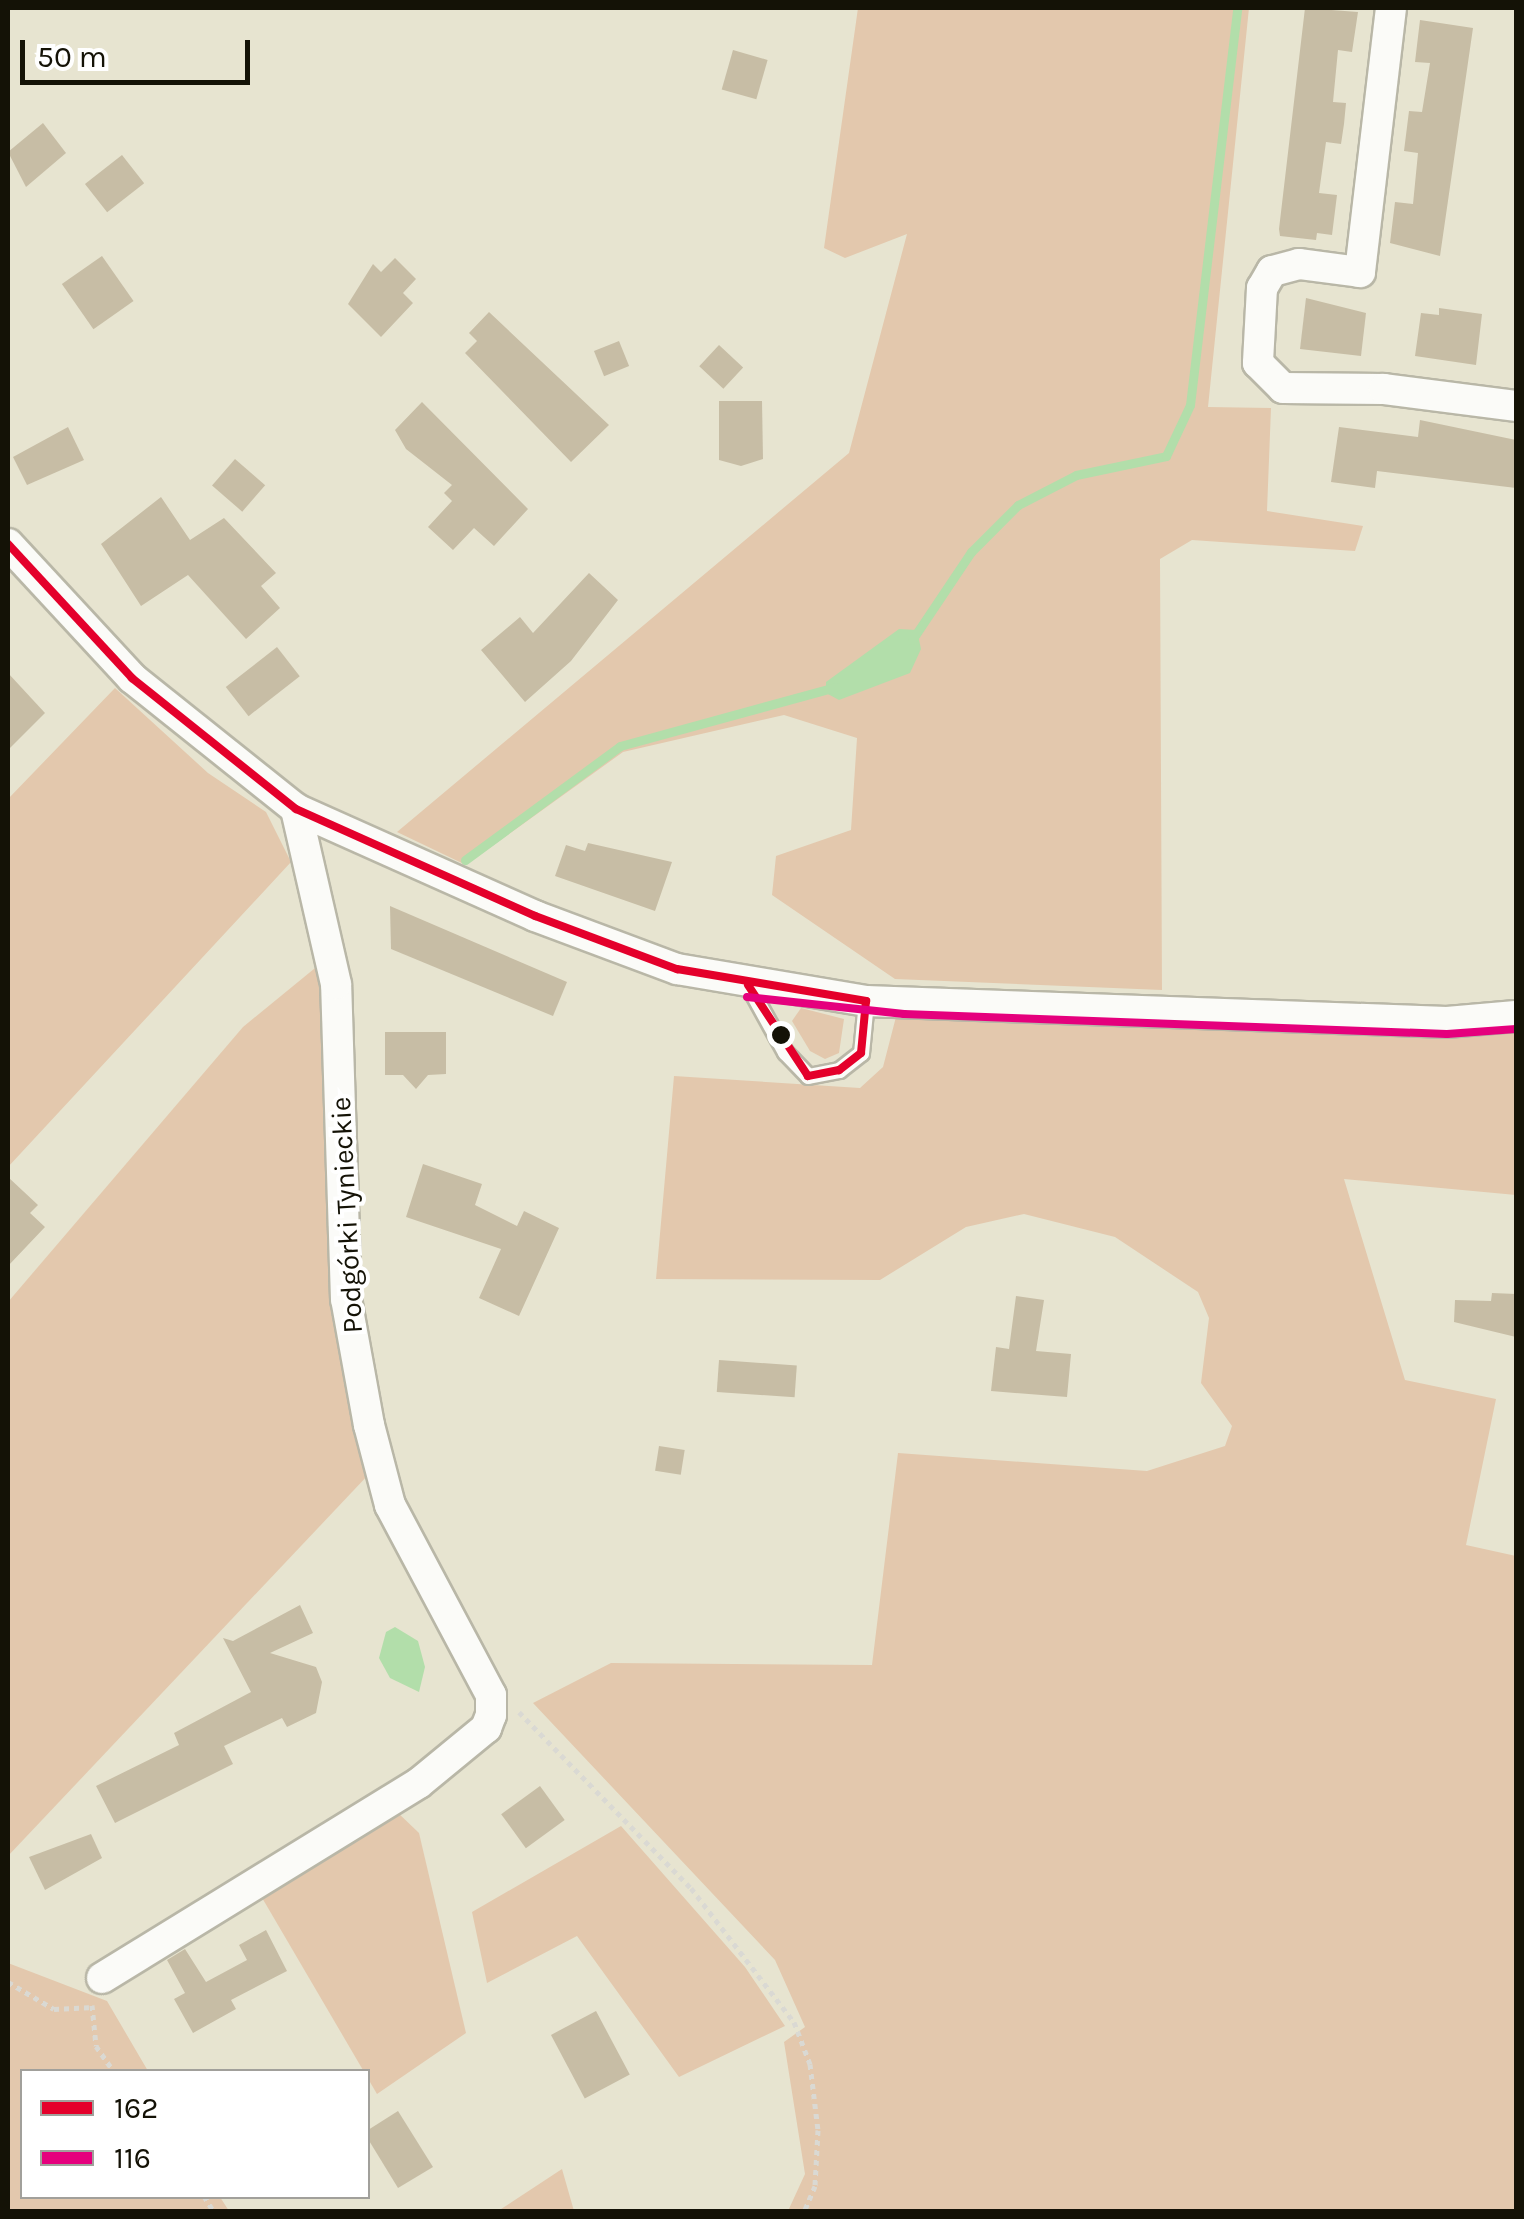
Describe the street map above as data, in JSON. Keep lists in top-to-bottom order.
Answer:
{
  "streets": {
    "street": ["Podgórki Tynieckie"]
  },
  "lines": ["transit line 162", "transit line 116"],
  "legend": ["162", "116"],
  "scale_bar": "50 m"
}
